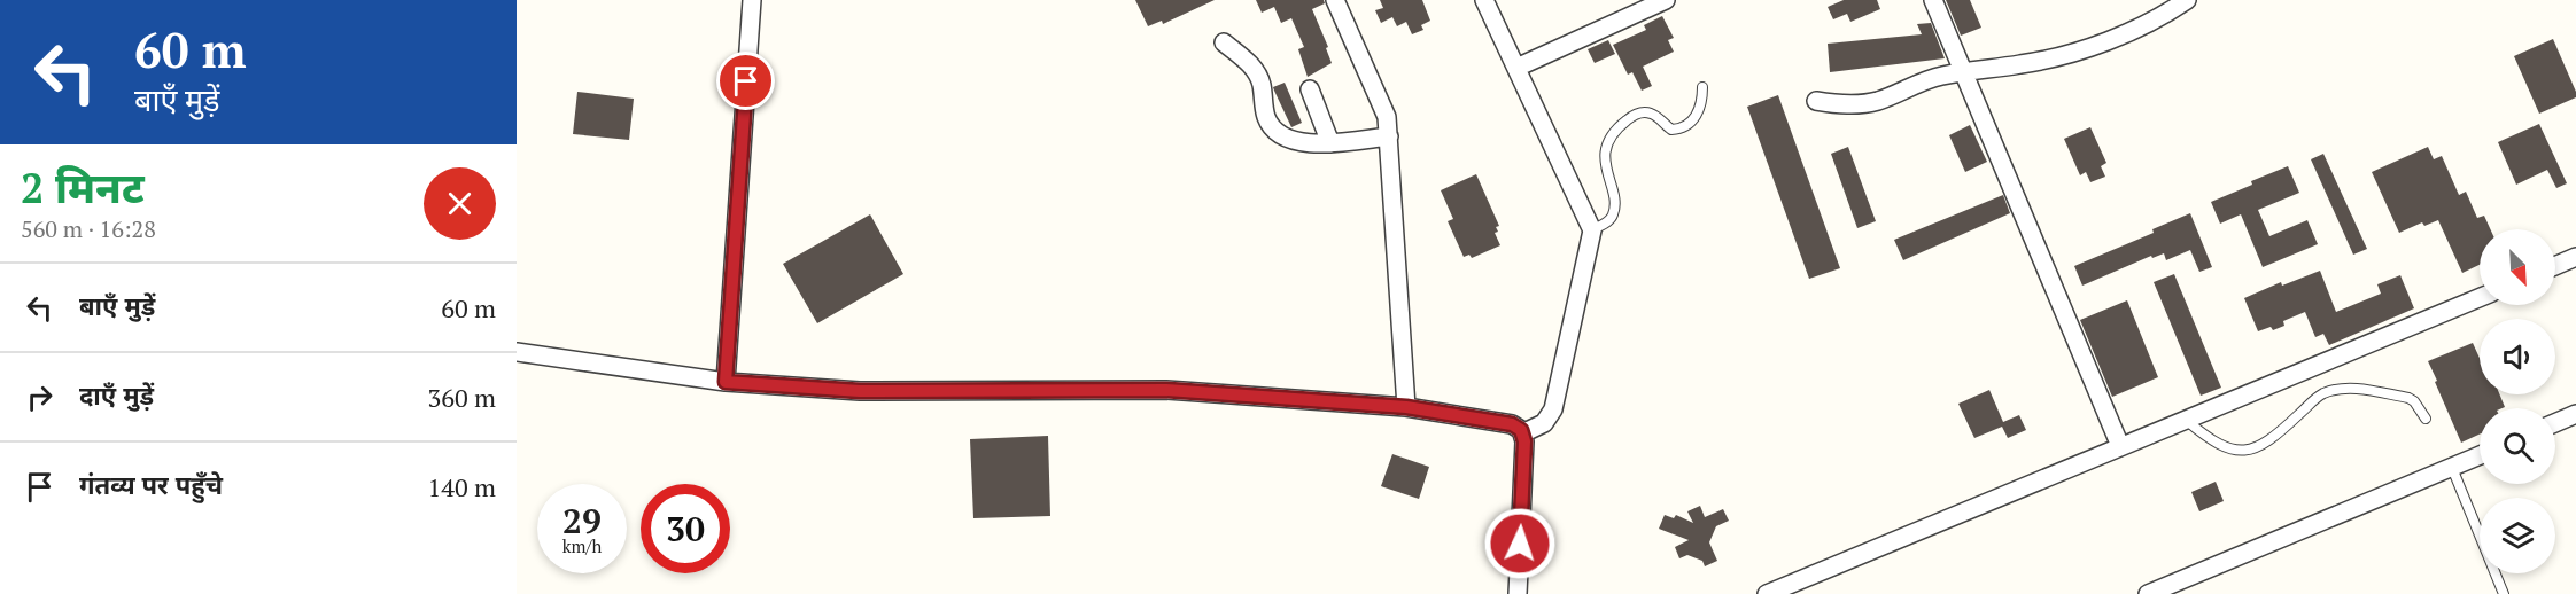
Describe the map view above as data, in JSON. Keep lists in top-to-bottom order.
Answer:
{
  "north": "bottom right",
  "page": {
    "turn": ["60 m", "बाएँ मुड़ें"],
    "heading": ["2 मिनट", "560 m · 16:28"],
    "list": [
      {
        "name": "बाएँ मुड़ें",
        "value": "60 m"
      },
      {
        "name": "दाएँ मुड़ें",
        "value": "360 m"
      },
      {
        "name": "गंतव्य पर पहुँचे",
        "value": "140 m"
      }
    ],
    "speed": "29 km/h",
    "limit": "30"
  }
}
